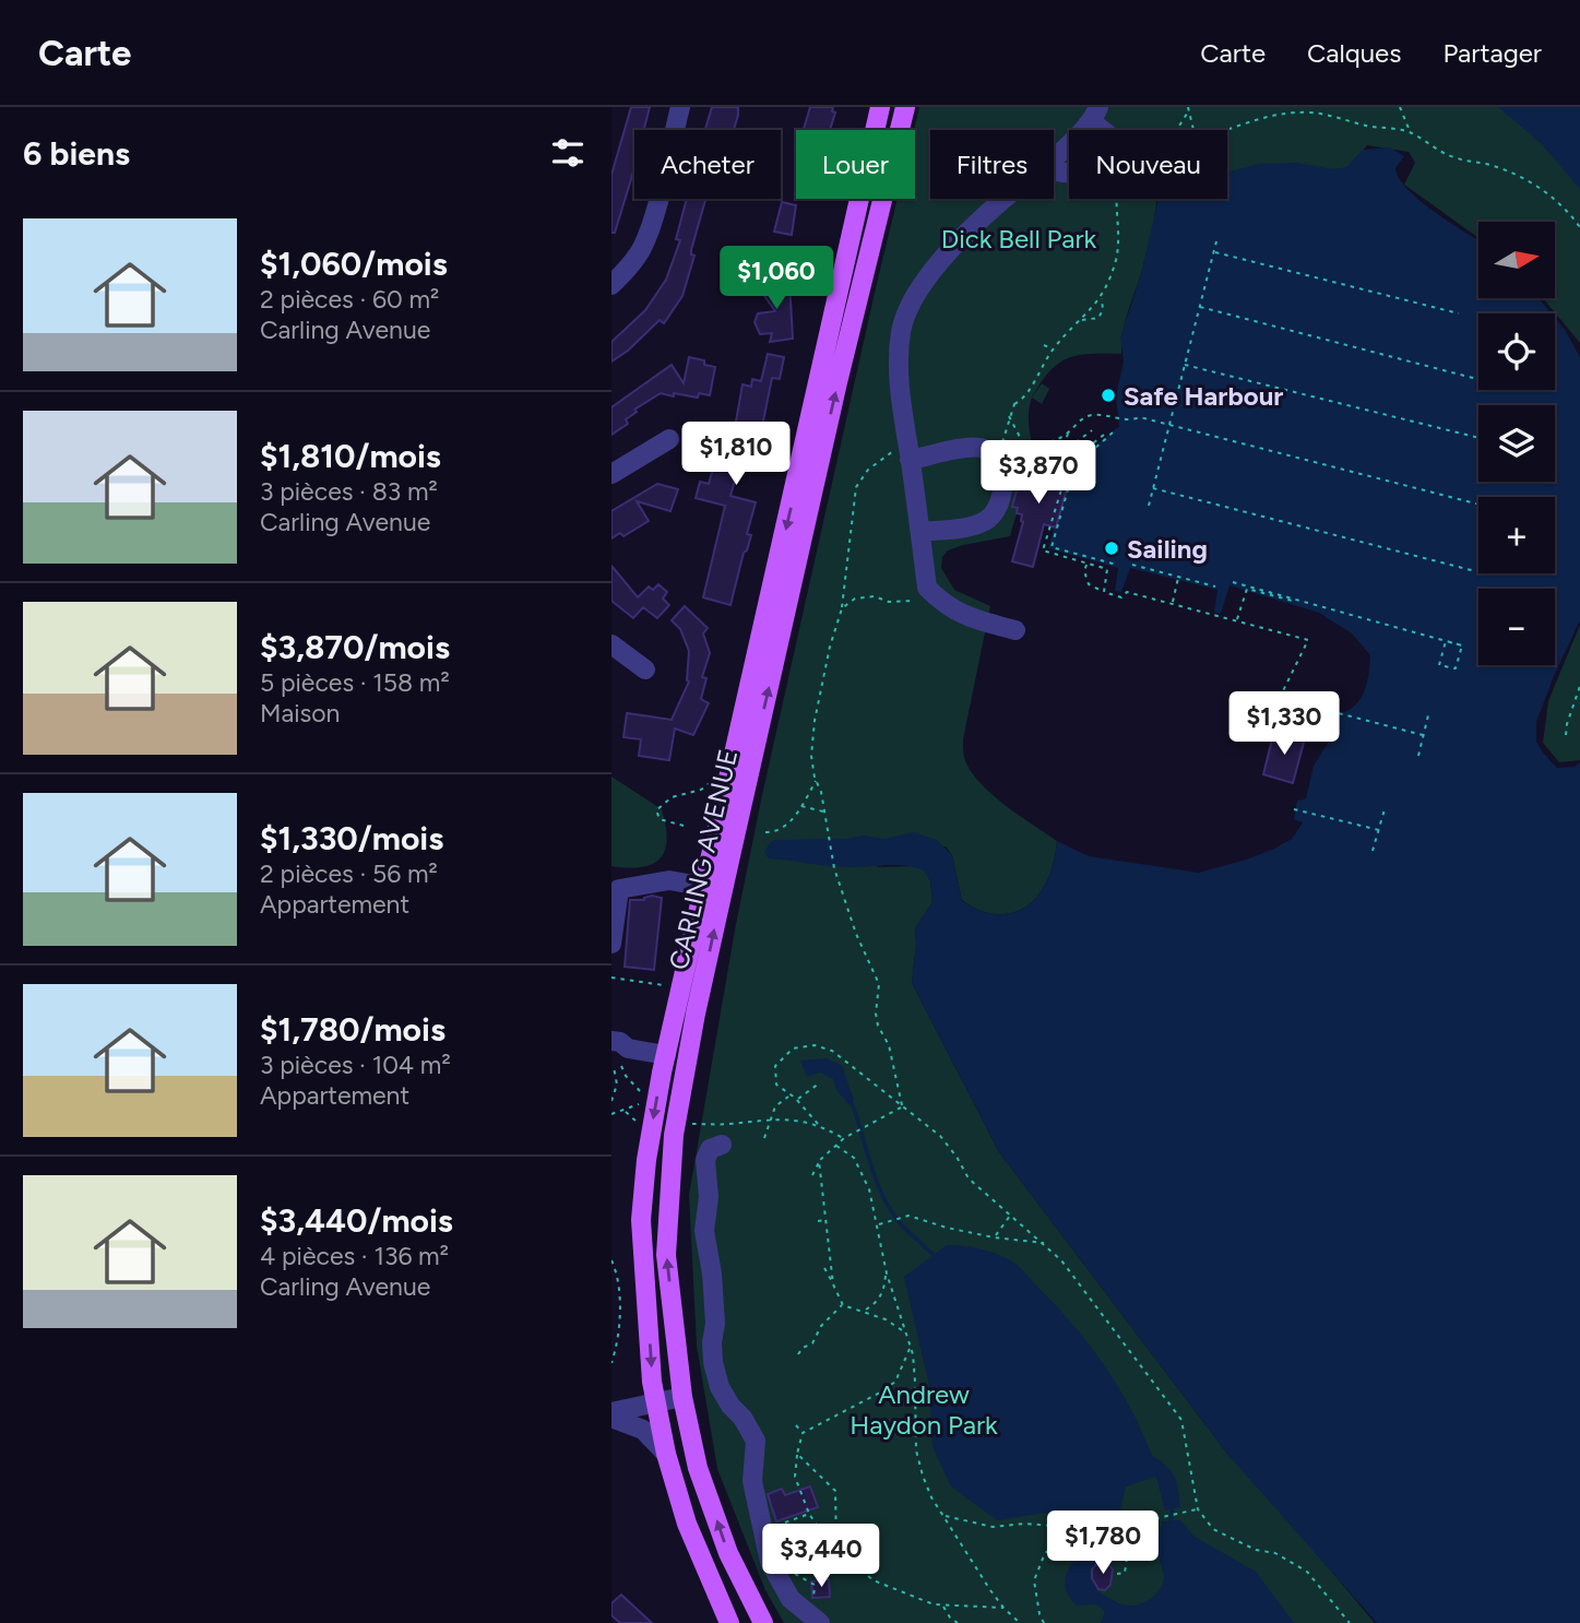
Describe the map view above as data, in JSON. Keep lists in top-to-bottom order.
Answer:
{
  "streets": {
    "main road": ["CARLING AVENUE"]
  },
  "parks": ["Dick Bell Park", "Andrew Haydon Park"],
  "places": ["Safe Harbour", "Sailing"],
  "north": "right",
  "page": {
    "header": "Carte",
    "nav": ["Carte", "Calques", "Partager"],
    "heading": "6 biens",
    "chip": [
      "Acheter",
      "Louer",
      "Filtres",
      "Nouveau"
    ],
    "list": [
      {
        "name": "$1,060/mois",
        "note": "2 pièces · 60 m² · Carling Avenue"
      },
      {
        "name": "$1,810/mois",
        "note": "3 pièces · 83 m² · Carling Avenue"
      },
      {
        "name": "$3,870/mois",
        "note": "5 pièces · 158 m² · Maison"
      },
      {
        "name": "$1,330/mois",
        "note": "2 pièces · 56 m² · Appartement"
      },
      {
        "name": "$1,780/mois",
        "note": "3 pièces · 104 m² · Appartement"
      },
      {
        "name": "$3,440/mois",
        "note": "4 pièces · 136 m² · Carling Avenue"
      }
    ],
    "map_buttons": ["+", "−"],
    "price": [
      "$1,060",
      "$1,810",
      "$3,870",
      "$1,330",
      "$1,780",
      "$3,440"
    ]
  }
}
